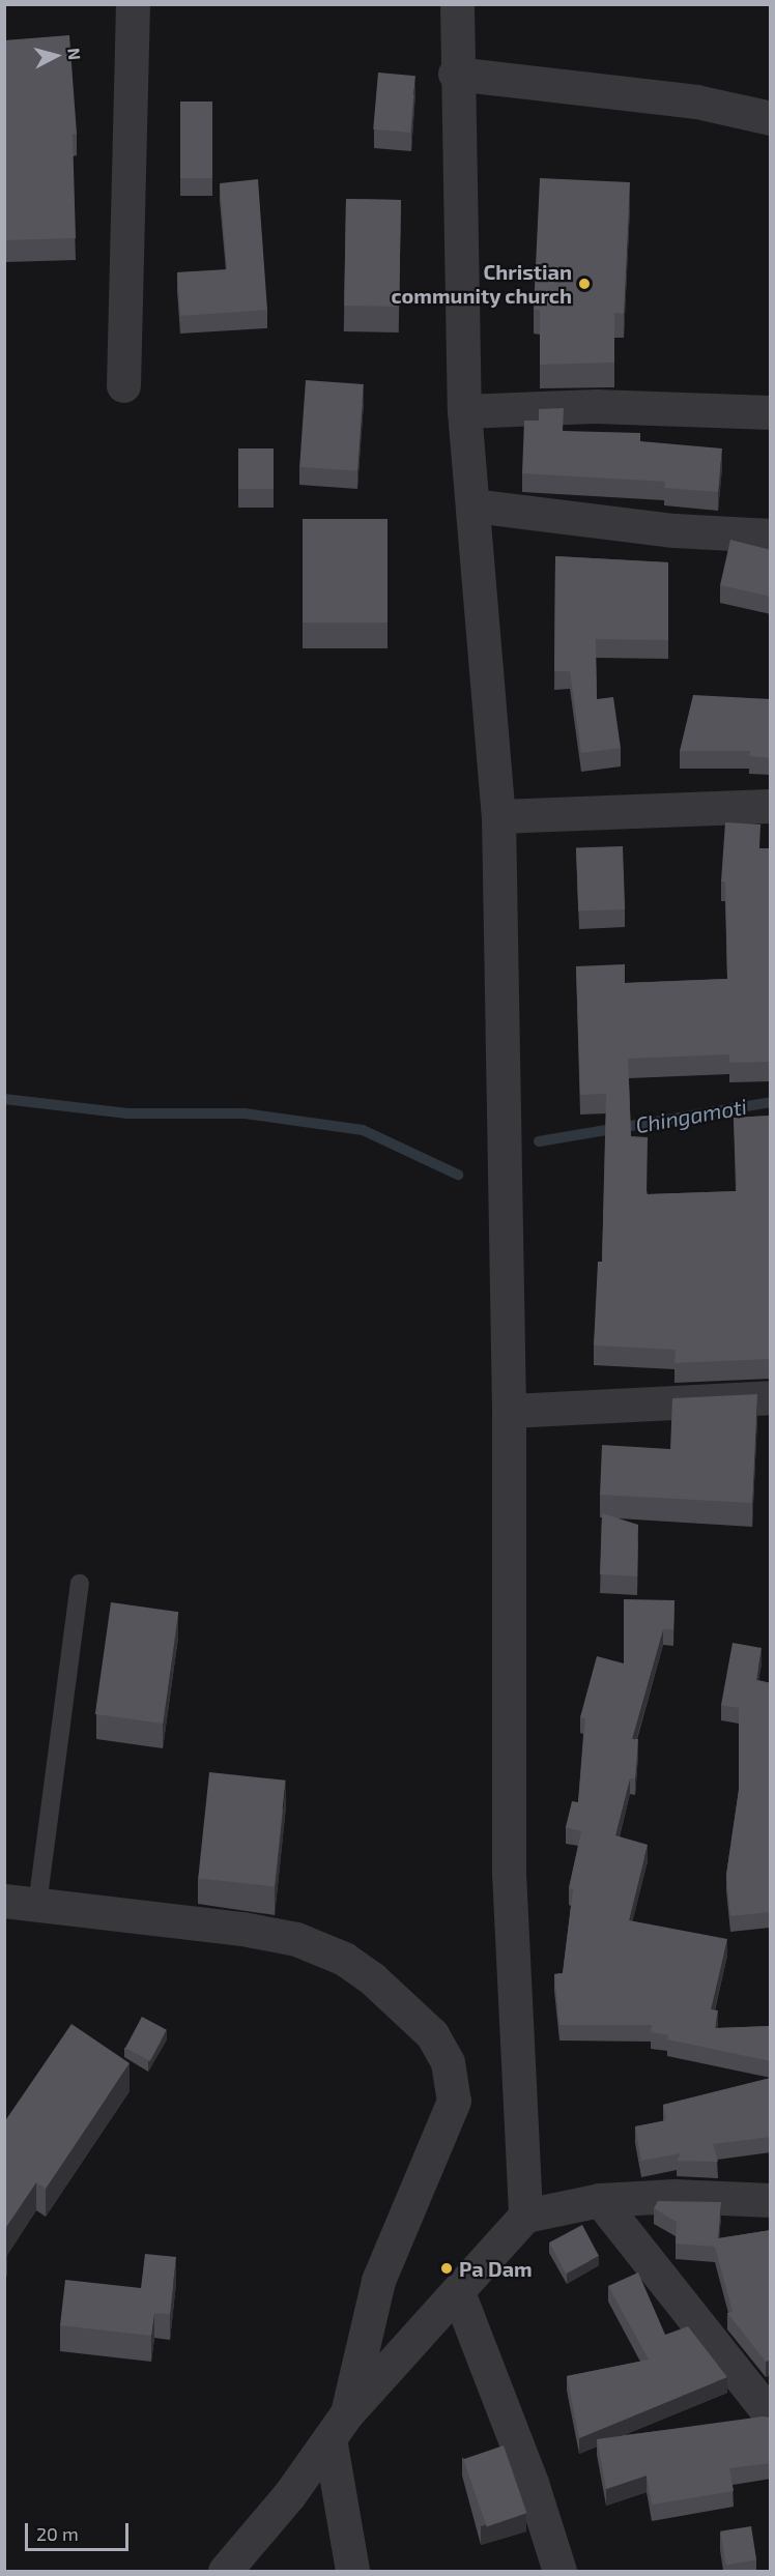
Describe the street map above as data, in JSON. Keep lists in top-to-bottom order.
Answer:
{
  "water": ["Chingamoti"],
  "places": ["Christian community church", "Pa Dam"],
  "scale_bar": "20 m",
  "north": "right"
}
